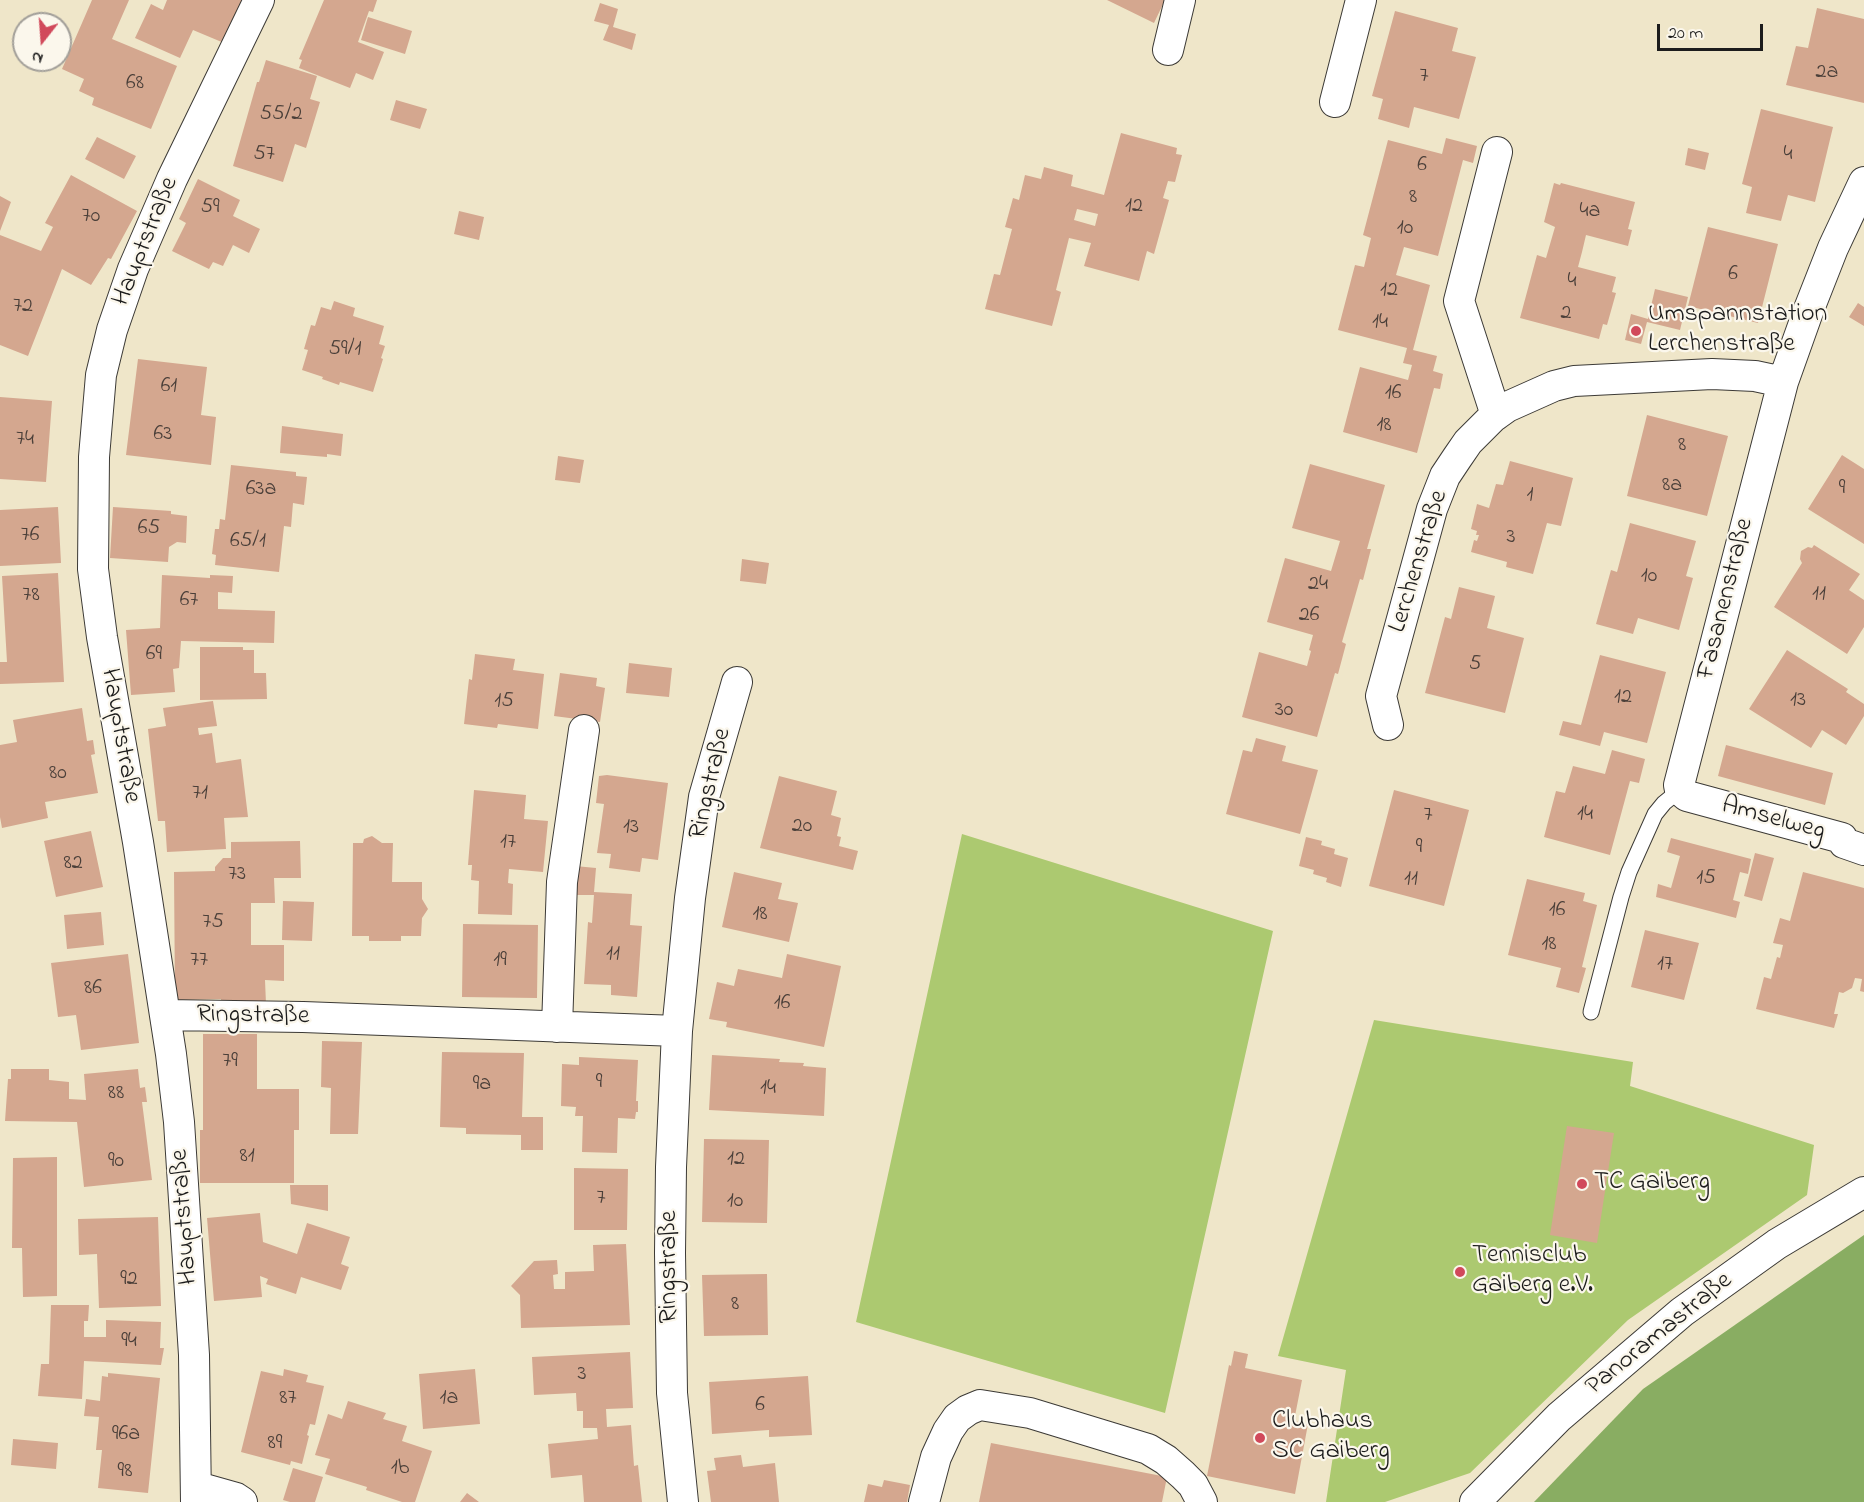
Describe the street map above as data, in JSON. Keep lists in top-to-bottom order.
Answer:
{
  "streets": {
    "street": [
      "Hauptstraße",
      "Lerchenstraße",
      "Fasanenstraße",
      "Ringstraße",
      "Amselweg",
      "Panoramastraße"
    ]
  },
  "crossings": [
    ["Hauptstraße", "Ringstraße"],
    ["Lerchenstraße", "Fasanenstraße"],
    ["Fasanenstraße", "Amselweg"]
  ],
  "places": [
    "Umspannstation Lerchenstraße",
    "TC Gaiberg",
    "Tennisclub Gaiberg e.V.",
    "Clubhaus SC Gaiberg"
  ],
  "house_numbers": [
    "2a",
    "7",
    "68",
    "55/2",
    "57",
    "4",
    "6",
    "8",
    "12",
    "59",
    "4a",
    "70",
    "10",
    "6",
    "4",
    "12",
    "72",
    "2",
    "14",
    "59/1",
    "61",
    "16",
    "18",
    "63",
    "74",
    "8",
    "8a",
    "9",
    "63a",
    "1",
    "65",
    "76",
    "3",
    "65/1",
    "10",
    "24",
    "11",
    "78",
    "67",
    "26",
    "69",
    "5",
    "12",
    "13",
    "15",
    "30",
    "80",
    "71",
    "14",
    "7",
    "20",
    "13",
    "17",
    "9",
    "82",
    "73",
    "15",
    "11",
    "16",
    "18",
    "75",
    "18",
    "11",
    "77",
    "19",
    "17",
    "86",
    "16",
    "79",
    "9",
    "9a",
    "14",
    "88",
    "81",
    "12",
    "90",
    "7",
    "10",
    "92",
    "8",
    "94",
    "3",
    "87",
    "1a",
    "6",
    "96a",
    "89",
    "1b",
    "98"
  ],
  "scale_bar": "20 m",
  "north": "bottom"
}
